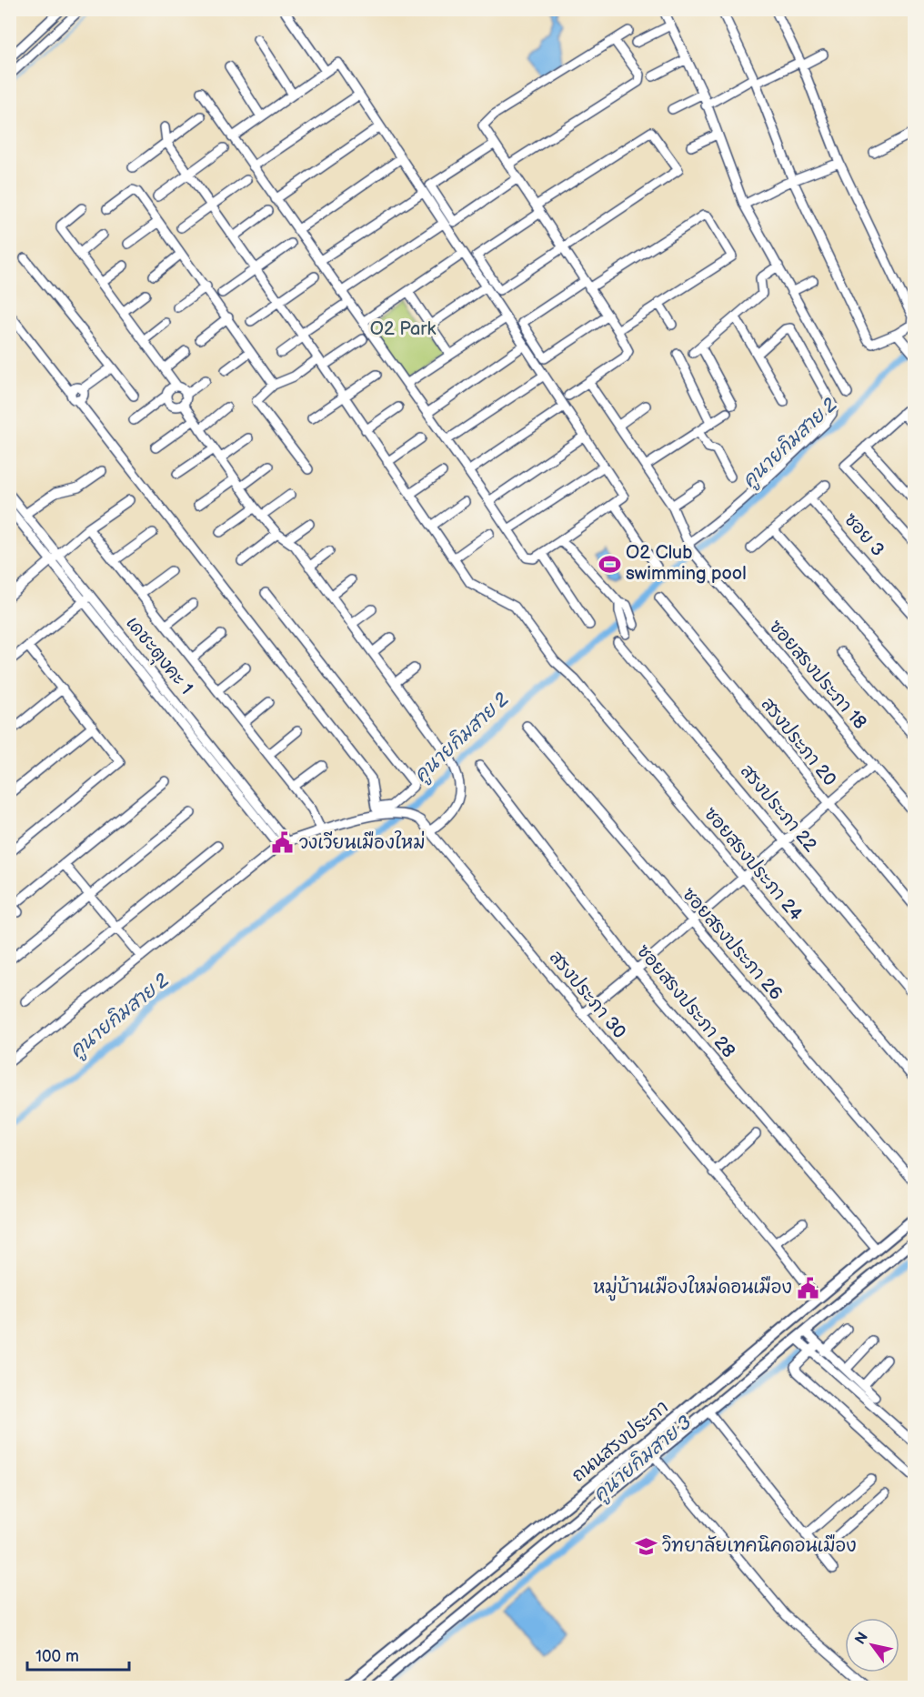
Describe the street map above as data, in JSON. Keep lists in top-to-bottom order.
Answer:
{
  "streets": {
    "main road": ["ถนนสรงประภา"],
    "street": [
      "ซอย 3",
      "เดชะตุงคะ 1",
      "ซอยสรงประภา 18",
      "สรงประภา 20",
      "สรงประภา 22",
      "ซอยสรงประภา 24",
      "ซอยสรงประภา 26",
      "สรงประภา 30",
      "ซอยสรงประภา 28"
    ]
  },
  "crossings": [
    ["เดชะตุงคะ 1", "สรงประภา 30"],
    ["สรงประภา 30", "ถนนสรงประภา"],
    ["ซอยสรงประภา 28", "ถนนสรงประภา"]
  ],
  "water": ["คูนายกิมสาย 2", "คูนายกิมสาย 3"],
  "parks": ["O2 Park"],
  "places": {
    "sports": ["O2 Club swimming pool"],
    "public building": ["วงเวียนเมืองใหม่", "หมู่บ้านเมืองใหม่ดอนเมือง"],
    "school or university": ["วิทยาลัยเทคนิคดอนเมือง"]
  },
  "scale_bar": "100 m",
  "north": "top left"
}
